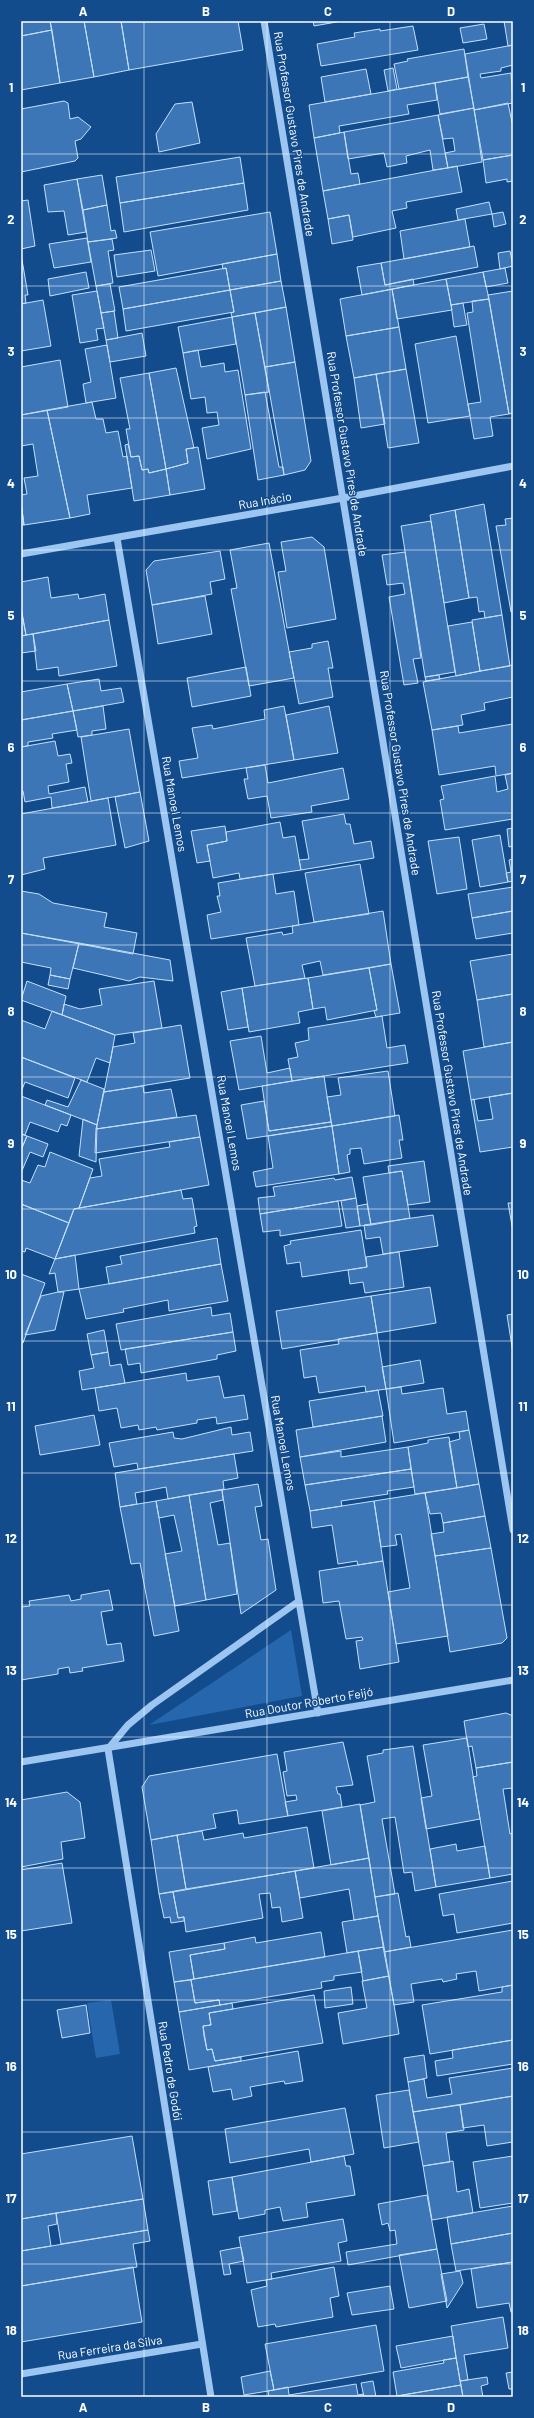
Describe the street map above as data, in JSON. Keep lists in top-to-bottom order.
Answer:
{
  "streets": {
    "street": [
      "Rua Professor Gustavo Pires de Andrade",
      "Rua Inácio",
      "Rua Manoel Lemos",
      "Rua Doutor Roberto Feijó",
      "Rua Pedro de Godói",
      "Rua Ferreira da Silva"
    ]
  },
  "crossings": [
    ["Rua Professor Gustavo Pires de Andrade", "Rua Inácio"],
    ["Rua Inácio", "Rua Manoel Lemos"],
    ["Rua Manoel Lemos", "Rua Doutor Roberto Feijó"],
    ["Rua Doutor Roberto Feijó", "Rua Pedro de Godói"],
    ["Rua Pedro de Godói", "Rua Ferreira da Silva"]
  ],
  "grid": {
    "columns": [
      "A",
      "B",
      "C",
      "D"
    ],
    "rows": [
      "1",
      "2",
      "3",
      "4",
      "5",
      "6",
      "7",
      "8",
      "9",
      "10",
      "11",
      "12",
      "13",
      "14",
      "15",
      "16",
      "17",
      "18"
    ]
  }
}
